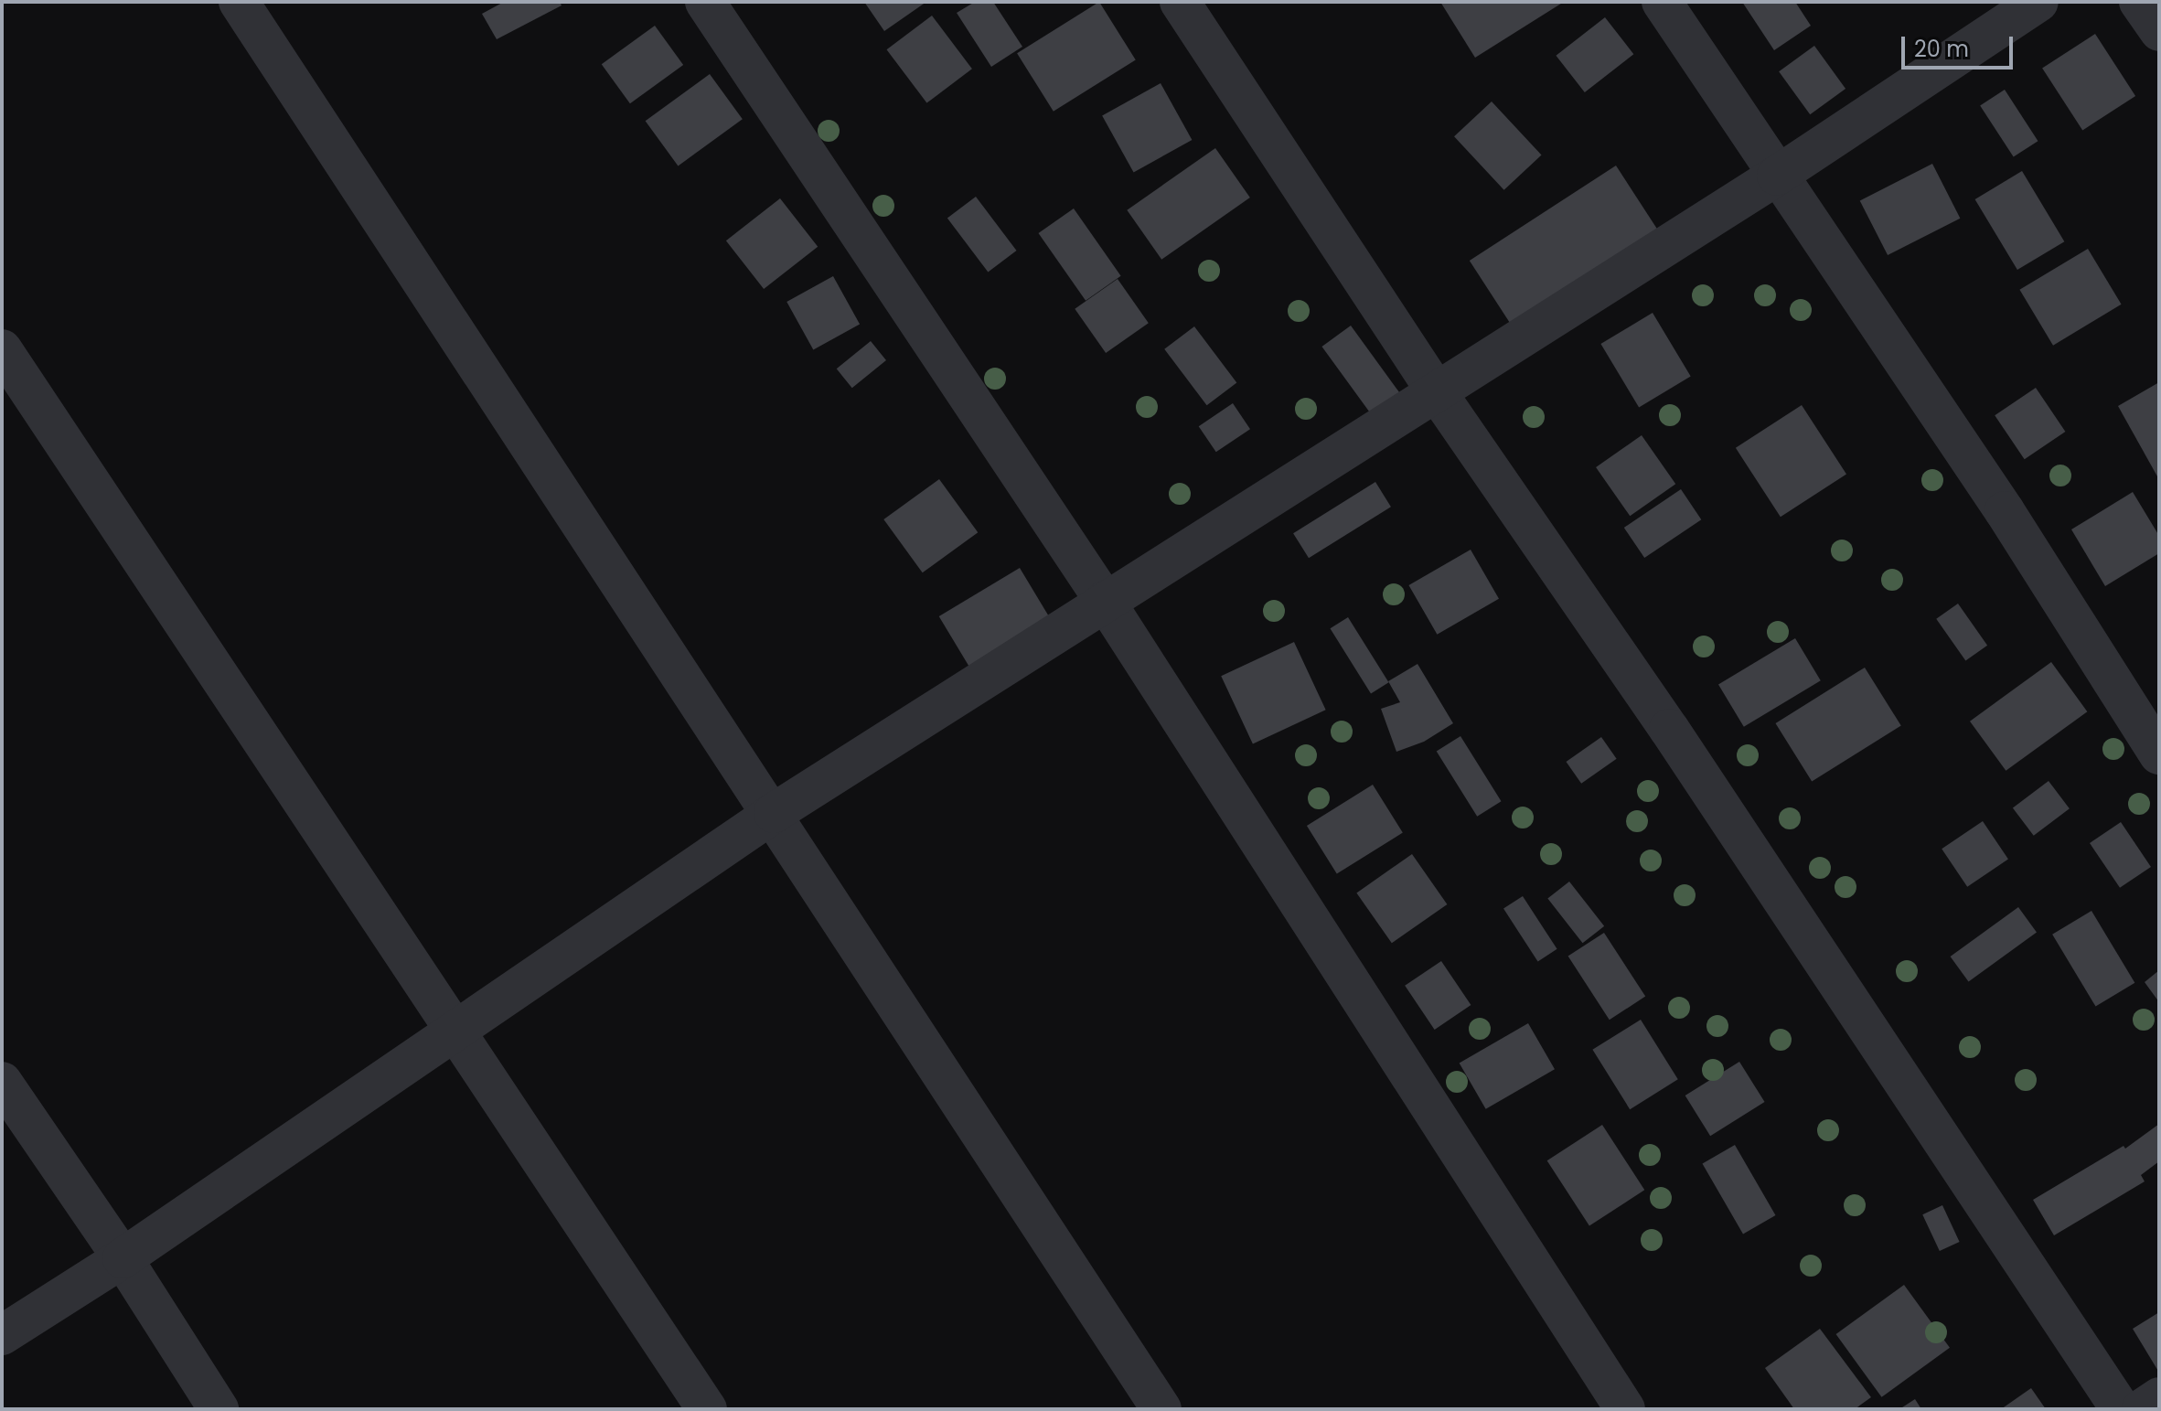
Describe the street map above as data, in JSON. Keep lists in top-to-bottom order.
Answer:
{
  "scale_bar": "20 m"
}
